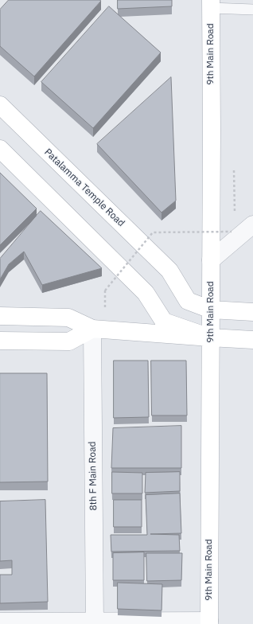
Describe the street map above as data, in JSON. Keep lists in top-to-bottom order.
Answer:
{
  "streets": {
    "main road": ["9th Main Road", "Patalamma Temple Road"],
    "street": ["8th F Main Road"]
  },
  "crossings": [
    ["9th Main Road", "Patalamma Temple Road"]
  ]
}
